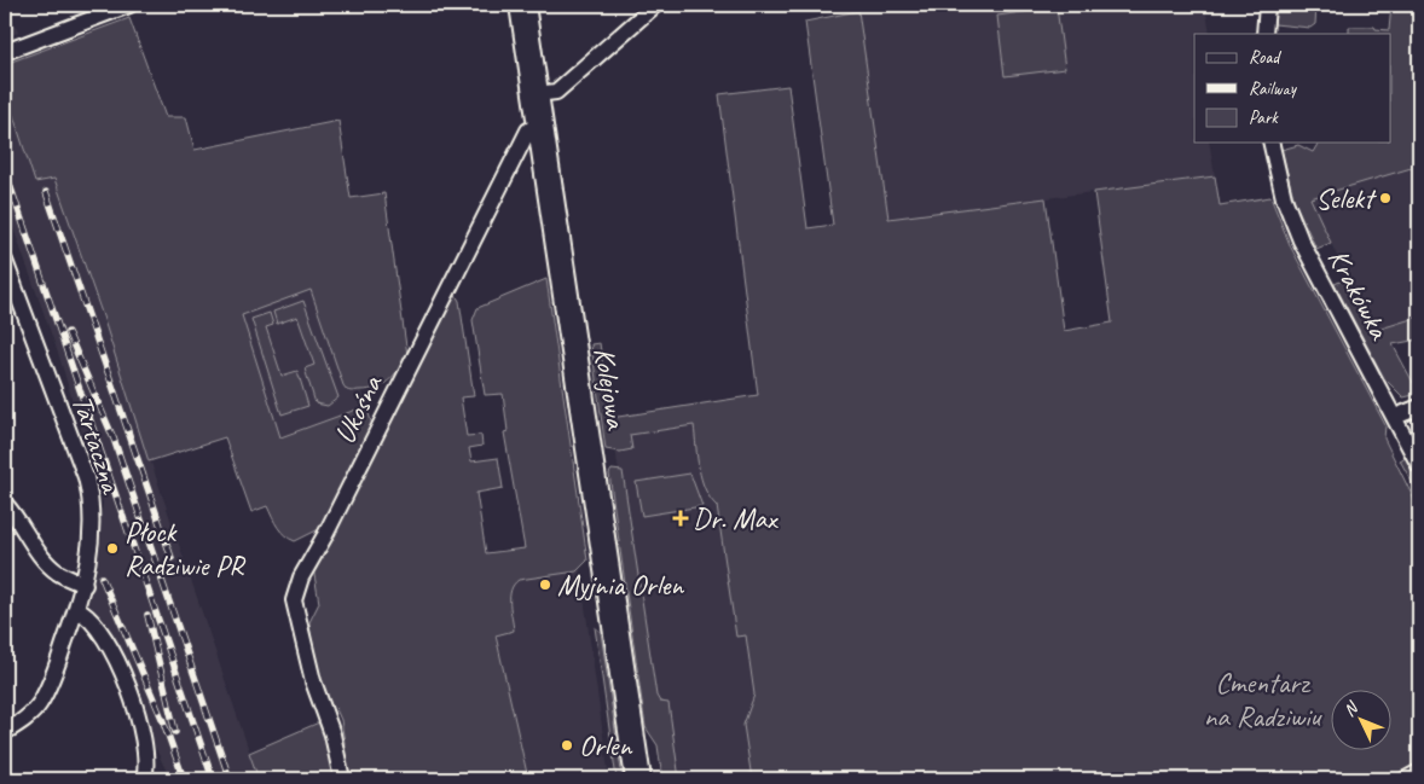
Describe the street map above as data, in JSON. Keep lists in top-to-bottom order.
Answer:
{
  "streets": {
    "main road": ["Kolejowa"],
    "street": ["Krakówka", "Ukośna", "Tartaczna"]
  },
  "crossings": [
    ["Kolejowa", "Ukośna"]
  ],
  "parks": ["Cmentarz na Radziwiu"],
  "places": {
    "other": [
      "Selekt",
      "Płock Radziwie PR",
      "Myjnia Orlen",
      "Orlen"
    ],
    "health": ["Dr. Max"]
  },
  "legend": ["Road", "Railway", "Park"],
  "north": "top left"
}
